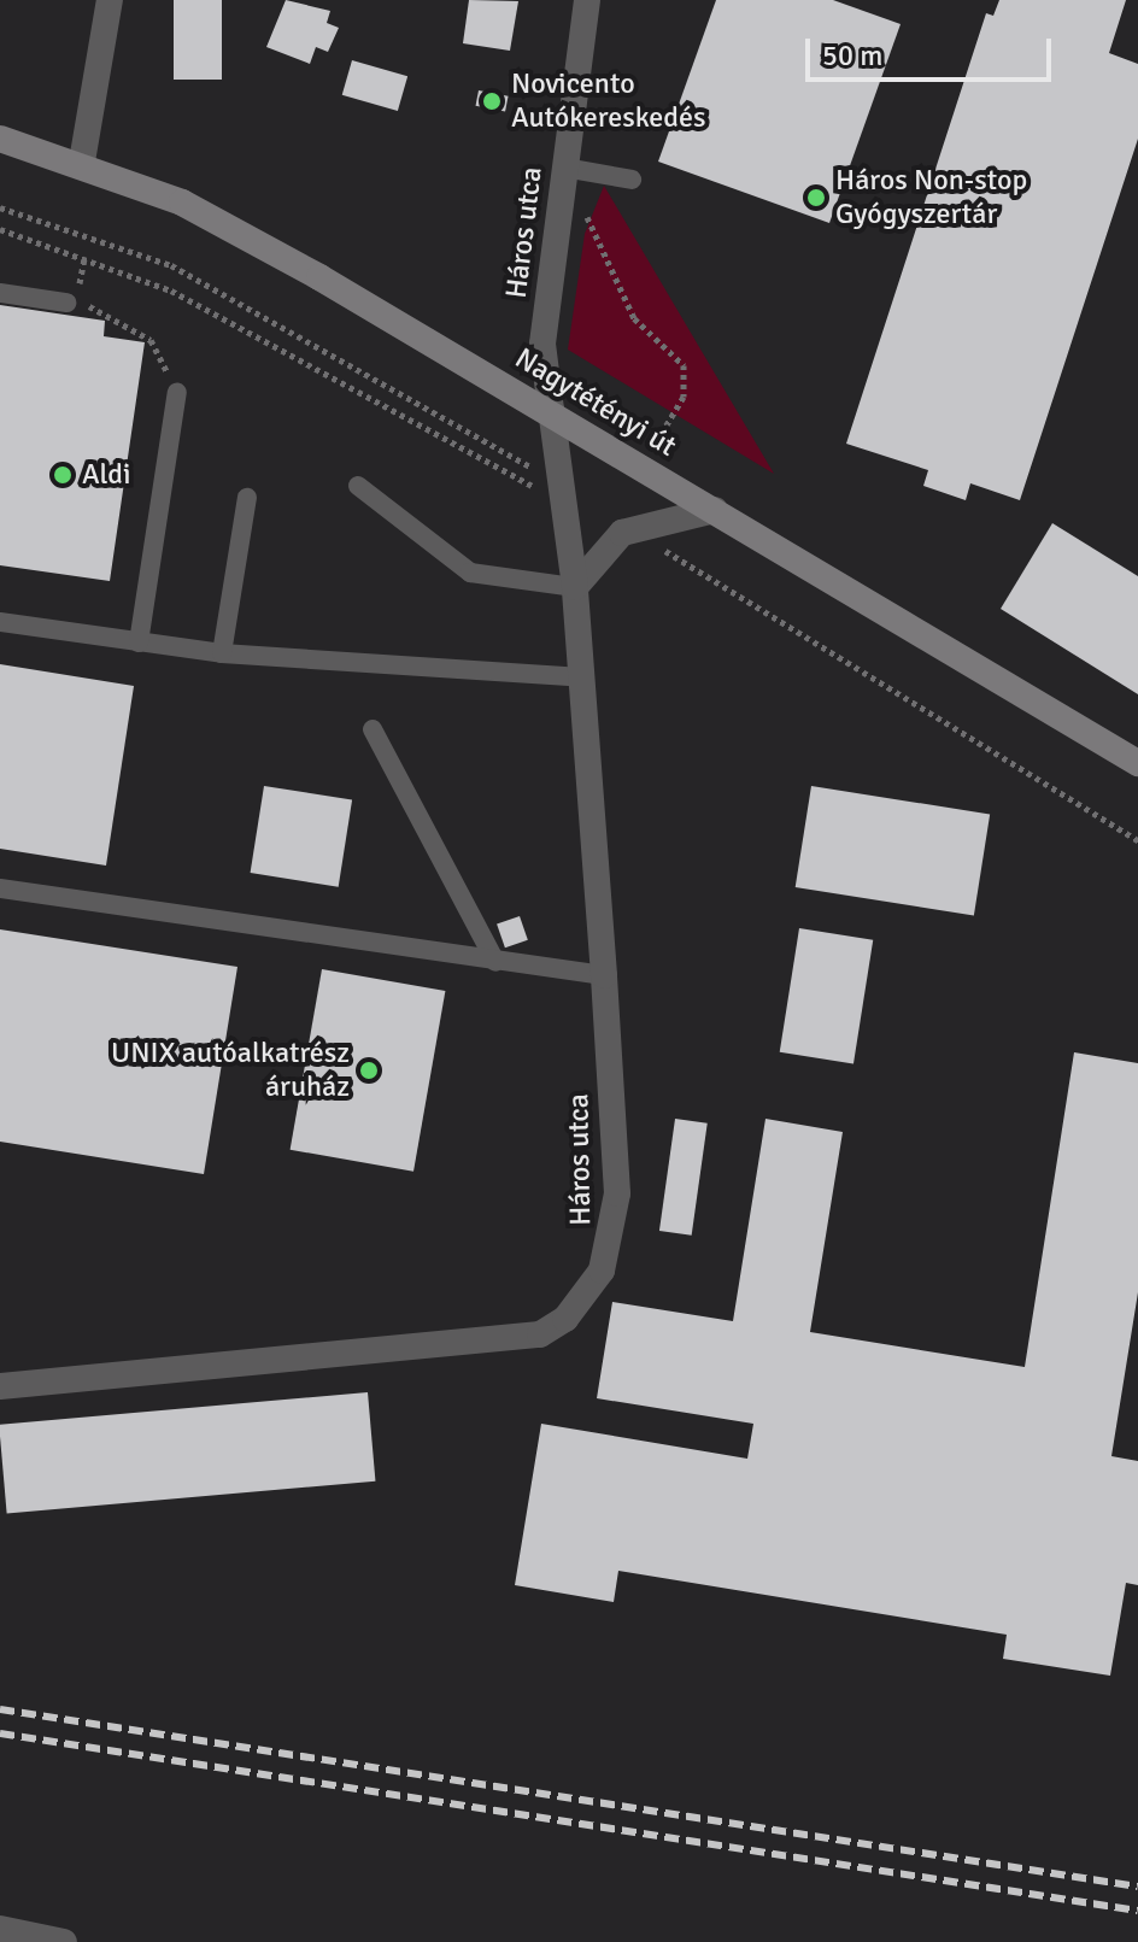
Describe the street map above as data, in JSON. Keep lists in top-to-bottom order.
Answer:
{
  "streets": {
    "main road": ["Nagytétényi út"],
    "street": ["Háros utca"]
  },
  "crossings": [
    ["Háros utca", "Nagytétényi út"]
  ],
  "places": [
    "Novicento Autókereskedés",
    "Háros Non-stop Gyógyszertár",
    "Aldi",
    "UNIX autóalkatrész áruház"
  ],
  "scale_bar": "50 m"
}
